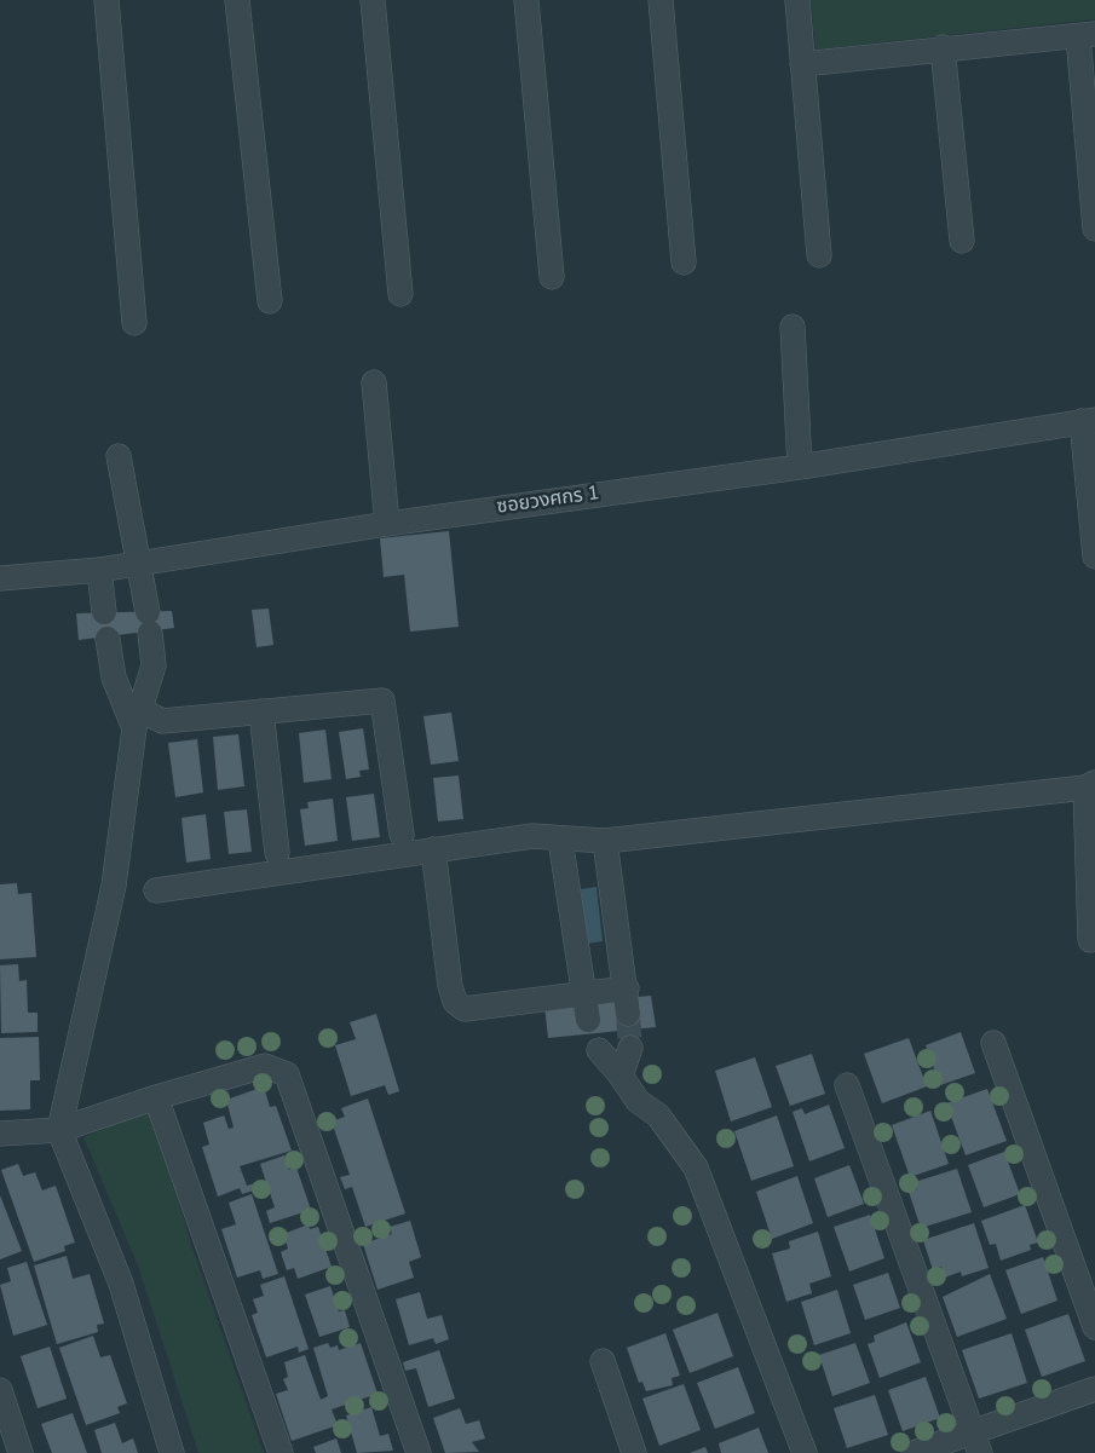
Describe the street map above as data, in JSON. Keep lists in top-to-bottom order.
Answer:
{
  "streets": {
    "street": ["ซอยวงศกร 1"]
  }
}
